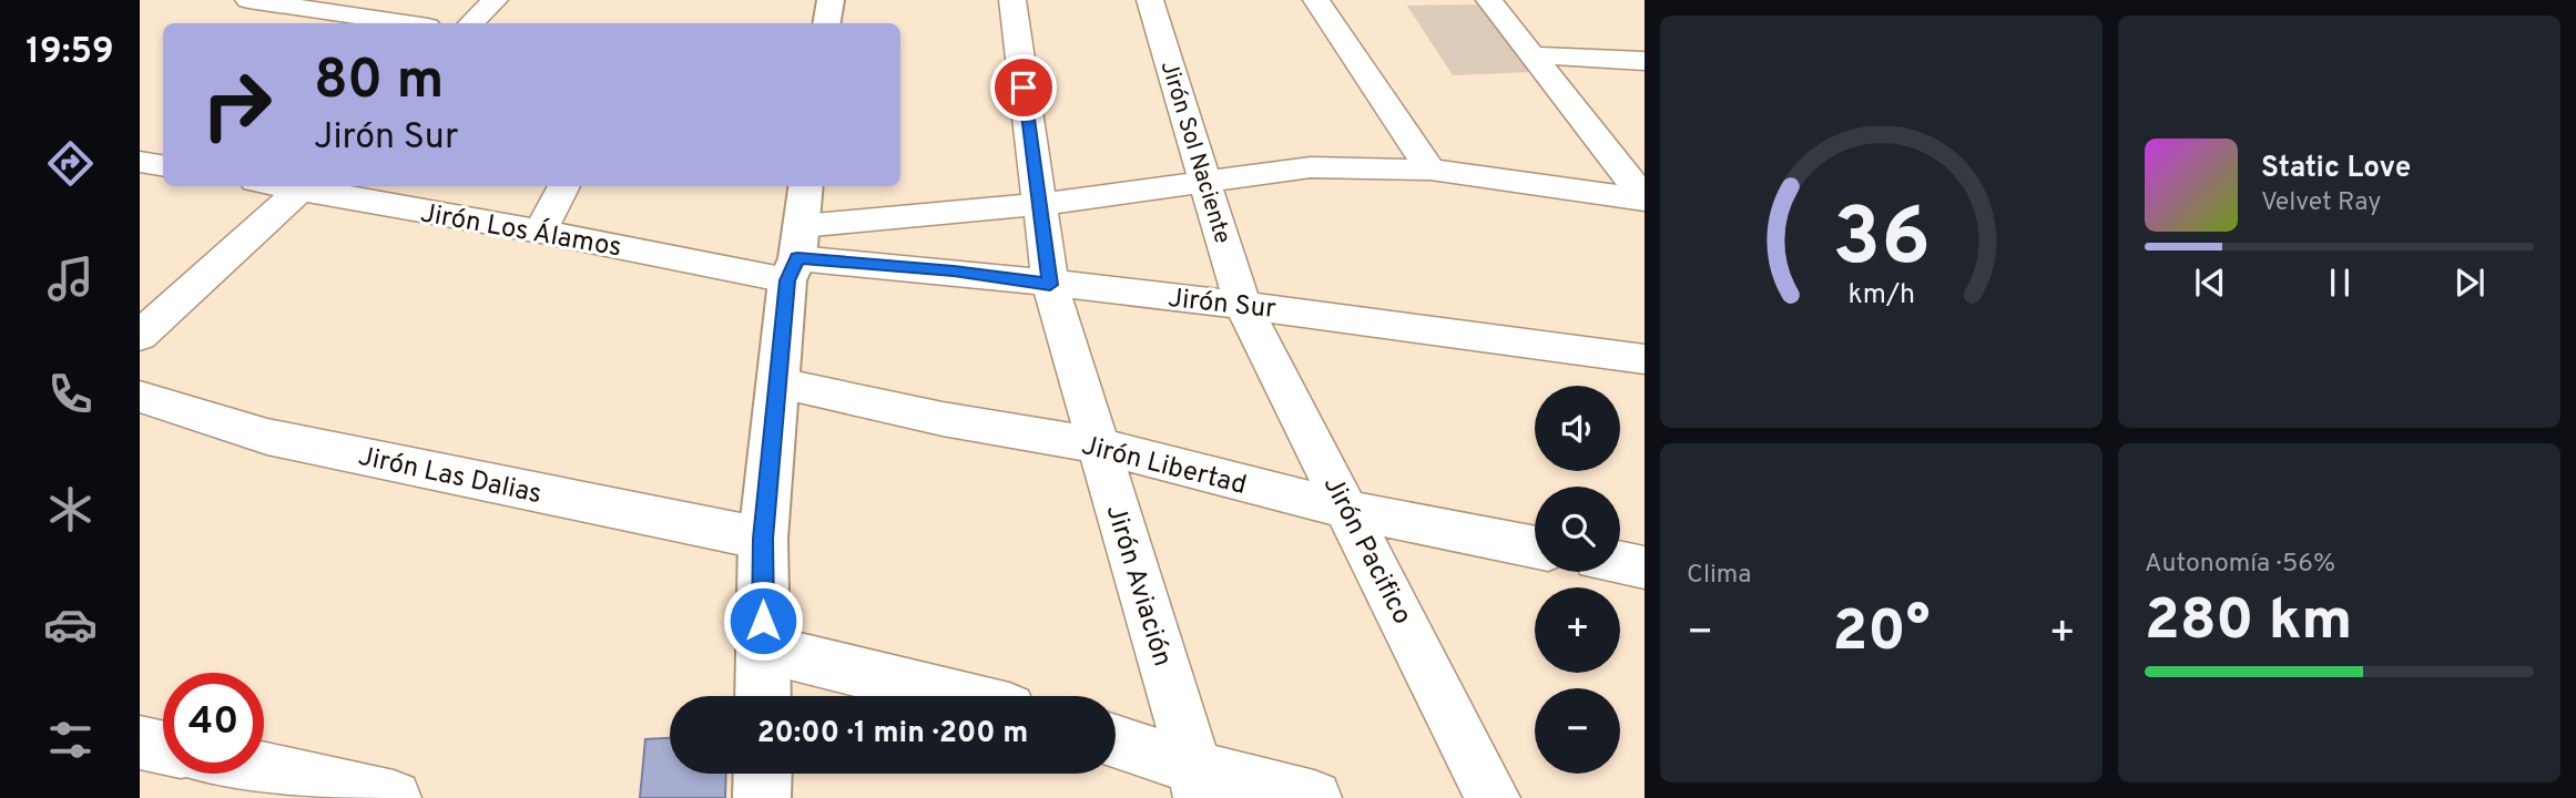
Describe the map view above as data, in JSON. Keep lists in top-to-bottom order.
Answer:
{
  "streets": {
    "street": [
      "Jirón Sol Naciente",
      "Jirón Los Álamos",
      "Jirón Sur",
      "Jirón Libertad",
      "Jirón Las Dalias",
      "Jirón Pacifico",
      "Jirón Aviación"
    ]
  },
  "crossings": [
    ["Jirón Sol Naciente", "Jirón Sur"],
    ["Jirón Sol Naciente", "Jirón Pacifico"],
    ["Jirón Los Álamos", "Jirón Sur"],
    ["Jirón Sur", "Jirón Pacifico"],
    ["Jirón Sur", "Jirón Aviación"],
    ["Jirón Libertad", "Jirón Pacifico"],
    ["Jirón Libertad", "Jirón Aviación"]
  ],
  "page": {
    "tabs": "19:59",
    "turn": ["80 m", "Jirón Sur"],
    "song": ["Static Love", "Velvet Ray"],
    "map_buttons": ["+", "−"],
    "tile": [
      "Clima",
      ["Autonomía · 56%", "280 km"]
    ],
    "heat": ["−", "20°", "+"],
    "limit": "40",
    "trip": "20:00 · 1 min · 200 m",
    "gauge": ["36", "km/h"]
  }
}
